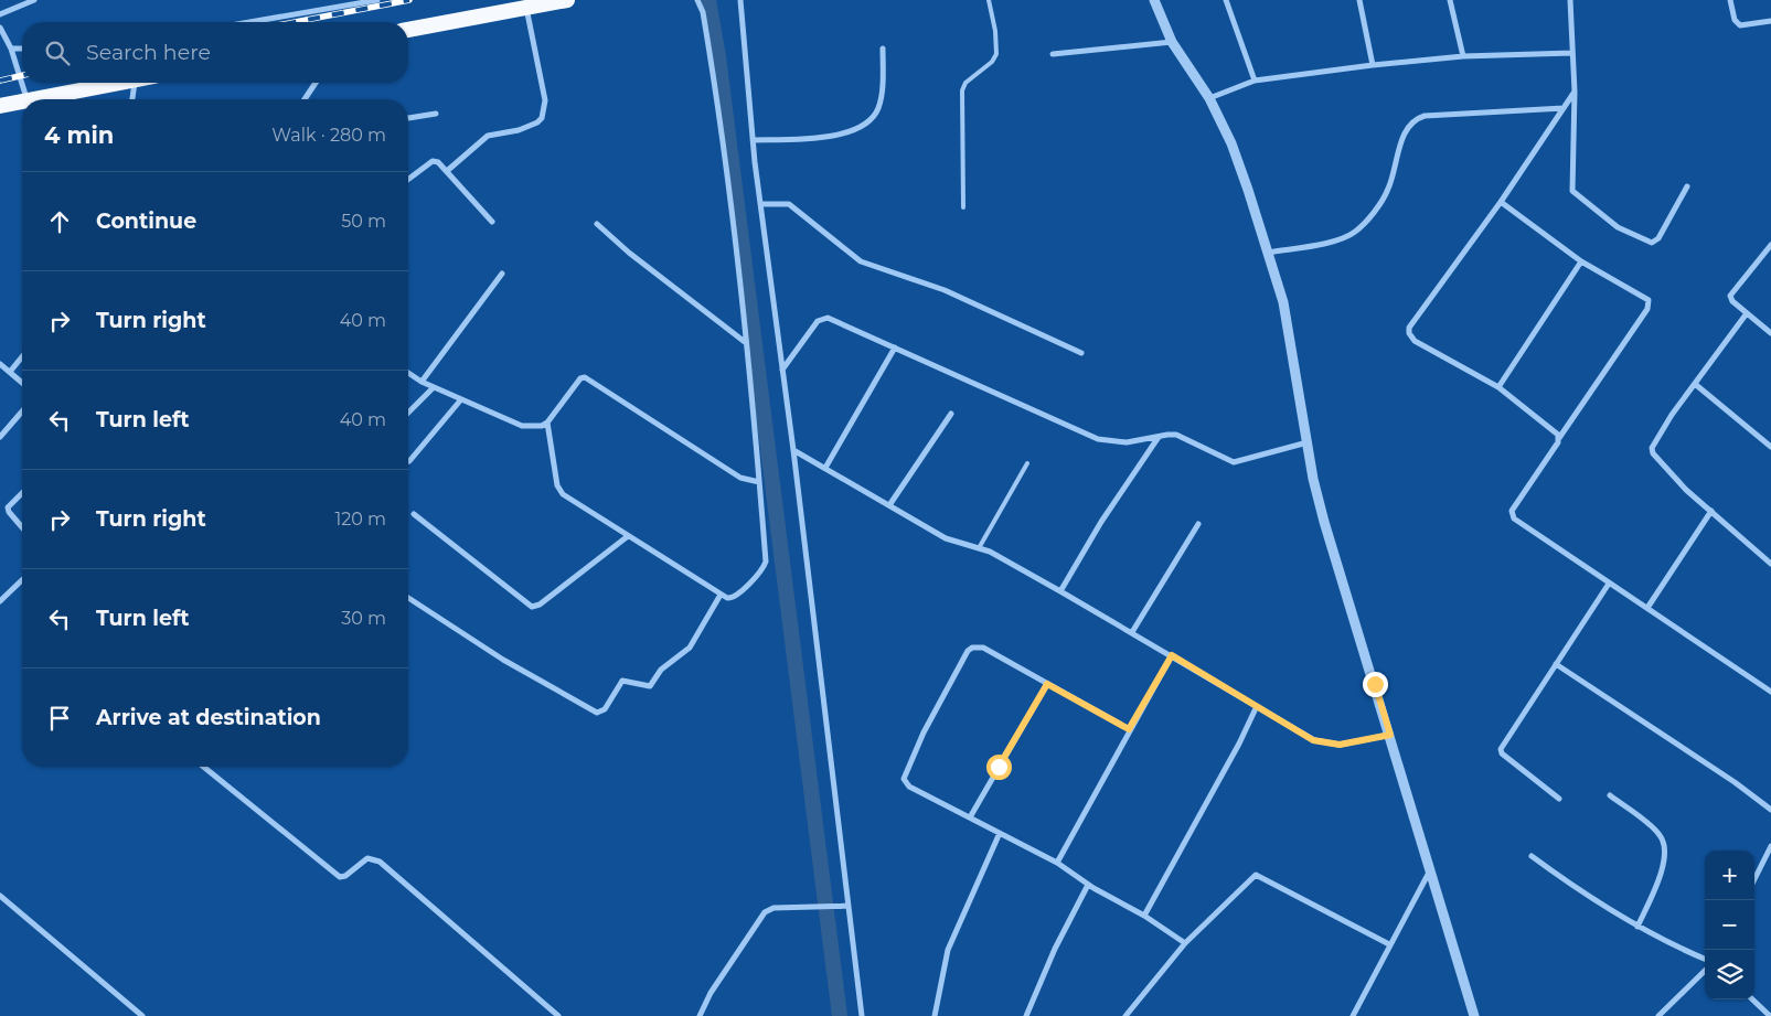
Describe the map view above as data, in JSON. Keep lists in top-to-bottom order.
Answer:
{
  "page": {
    "search": "Search here",
    "heading": ["4 min", "Walk · 280 m"],
    "list": [
      ["Continue", "50 m"],
      ["Turn right", "40 m"],
      ["Turn left", "40 m"],
      ["Turn right", "120 m"],
      ["Turn left", "30 m"],
      "Arrive at destination"
    ],
    "map_buttons": ["+", "−"]
  }
}
